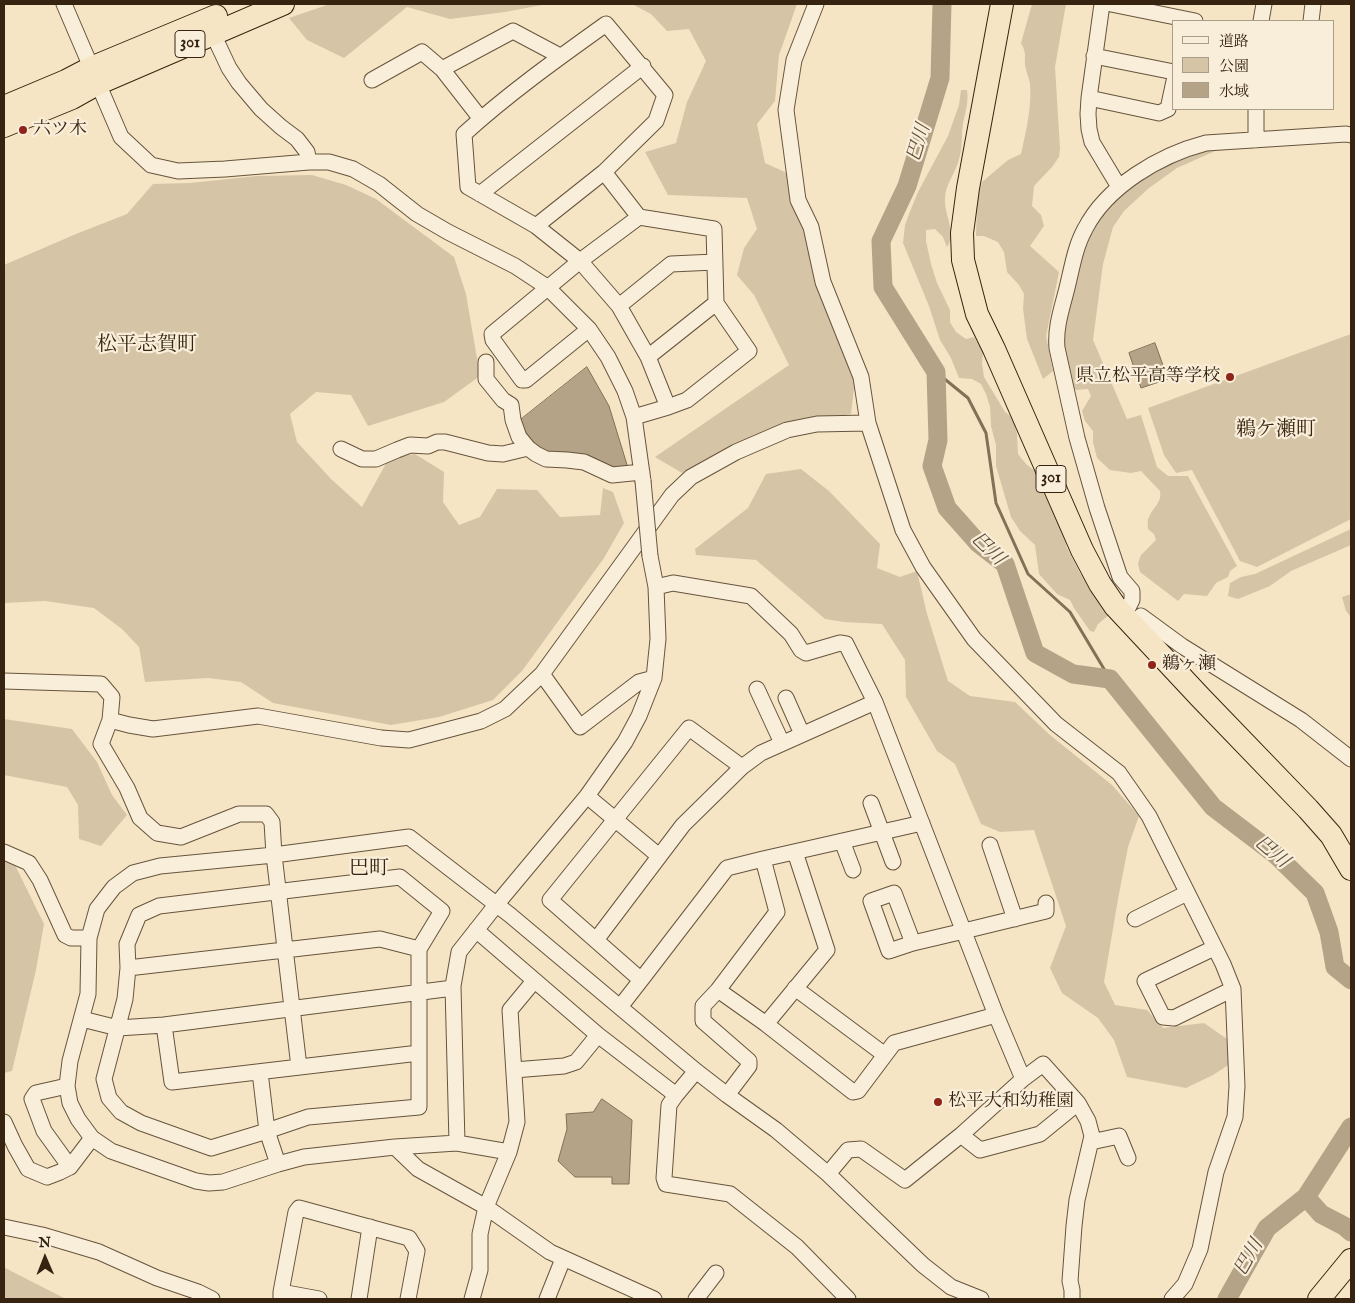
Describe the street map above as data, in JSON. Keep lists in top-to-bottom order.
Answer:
{
  "streets": {
    "highway": ["301"]
  },
  "districts": ["松平志賀町", "鵜ケ瀬町", "巴町"],
  "water": ["巴川"],
  "places": [
    "六ツ木",
    "県立松平高等学校",
    "鵜ヶ瀬",
    "松平大和幼稚園"
  ],
  "legend": ["道路", "公園", "水域"],
  "north": "top"
}
